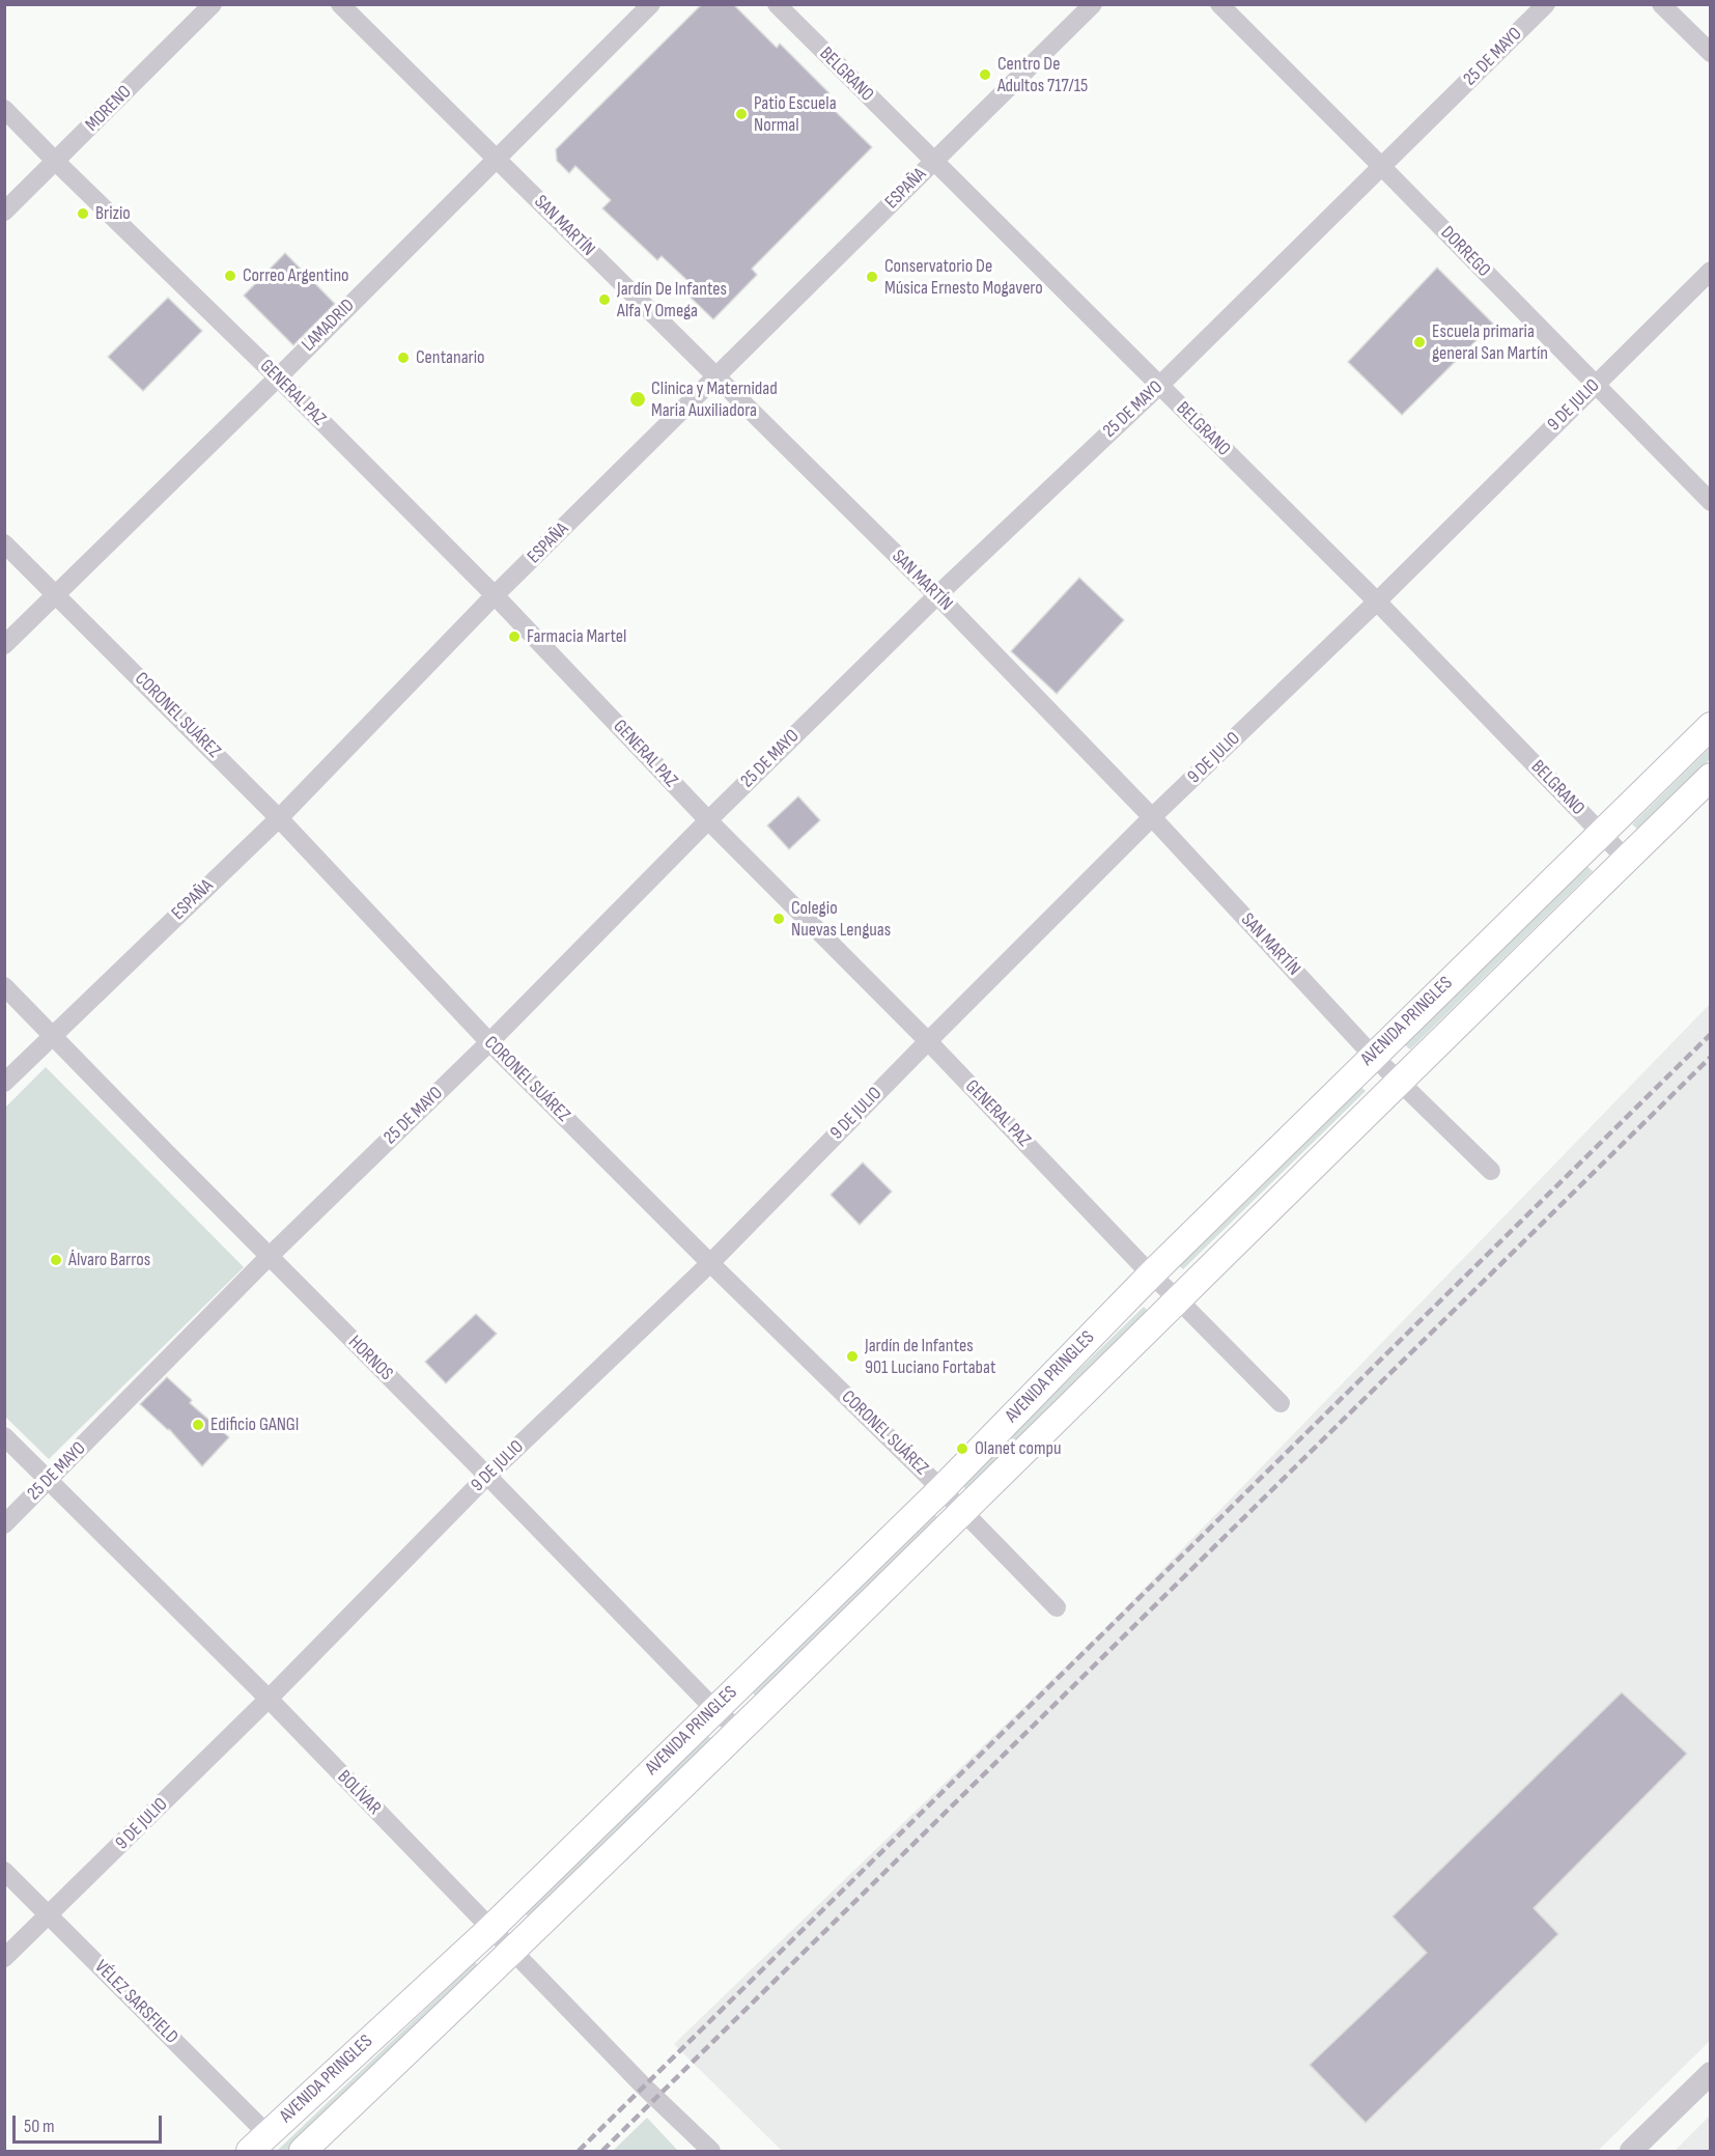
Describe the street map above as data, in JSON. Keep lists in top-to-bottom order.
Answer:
{
  "streets": {
    "main road": ["AVENIDA PRINGLES"],
    "street": [
      "25 DE MAYO",
      "BELGRANO",
      "MORENO",
      "ESPAÑA",
      "SAN MARTÍN",
      "DORREGO",
      "LAMADRID",
      "GENERAL PAZ",
      "9 DE JULIO",
      "CORONEL SUÁREZ",
      "HORNOS",
      "BOLÍVAR",
      "VÉLEZ SARSFIELD"
    ]
  },
  "crossings": [
    ["25 DE MAYO", "BELGRANO"],
    ["25 DE MAYO", "SAN MARTÍN"],
    ["25 DE MAYO", "DORREGO"],
    ["25 DE MAYO", "GENERAL PAZ"],
    ["25 DE MAYO", "CORONEL SUÁREZ"],
    ["25 DE MAYO", "HORNOS"],
    ["25 DE MAYO", "BOLÍVAR"],
    ["BELGRANO", "ESPAÑA"],
    ["BELGRANO", "9 DE JULIO"],
    ["BELGRANO", "AVENIDA PRINGLES"],
    ["MORENO", "GENERAL PAZ"],
    ["ESPAÑA", "SAN MARTÍN"],
    ["ESPAÑA", "GENERAL PAZ"],
    ["ESPAÑA", "CORONEL SUÁREZ"],
    ["ESPAÑA", "HORNOS"],
    ["SAN MARTÍN", "LAMADRID"],
    ["SAN MARTÍN", "9 DE JULIO"],
    ["SAN MARTÍN", "AVENIDA PRINGLES"],
    ["DORREGO", "9 DE JULIO"],
    ["LAMADRID", "GENERAL PAZ"],
    ["LAMADRID", "CORONEL SUÁREZ"],
    ["GENERAL PAZ", "9 DE JULIO"],
    ["GENERAL PAZ", "AVENIDA PRINGLES"],
    ["9 DE JULIO", "CORONEL SUÁREZ"],
    ["9 DE JULIO", "HORNOS"],
    ["9 DE JULIO", "BOLÍVAR"],
    ["9 DE JULIO", "VÉLEZ SARSFIELD"],
    ["CORONEL SUÁREZ", "AVENIDA PRINGLES"],
    ["AVENIDA PRINGLES", "HORNOS"],
    ["AVENIDA PRINGLES", "BOLÍVAR"],
    ["AVENIDA PRINGLES", "VÉLEZ SARSFIELD"]
  ],
  "places": [
    "Centro De Adultos 717/15",
    "Patio Escuela Normal",
    "Brizio",
    "Correo Argentino",
    "Conservatorio De Música Ernesto Mogavero",
    "Jardín De Infantes Alfa Y Omega",
    "Escuela primaria general San Martín",
    "Centanario",
    "Clinica y Maternidad Maria Auxiliadora",
    "Farmacia Martel",
    "Colegio Nuevas Lenguas",
    "Álvaro Barros",
    "Jardín de Infantes 901 Luciano Fortabat",
    "Edificio GANGI",
    "Olanet compu"
  ],
  "scale_bar": "50 m"
}
